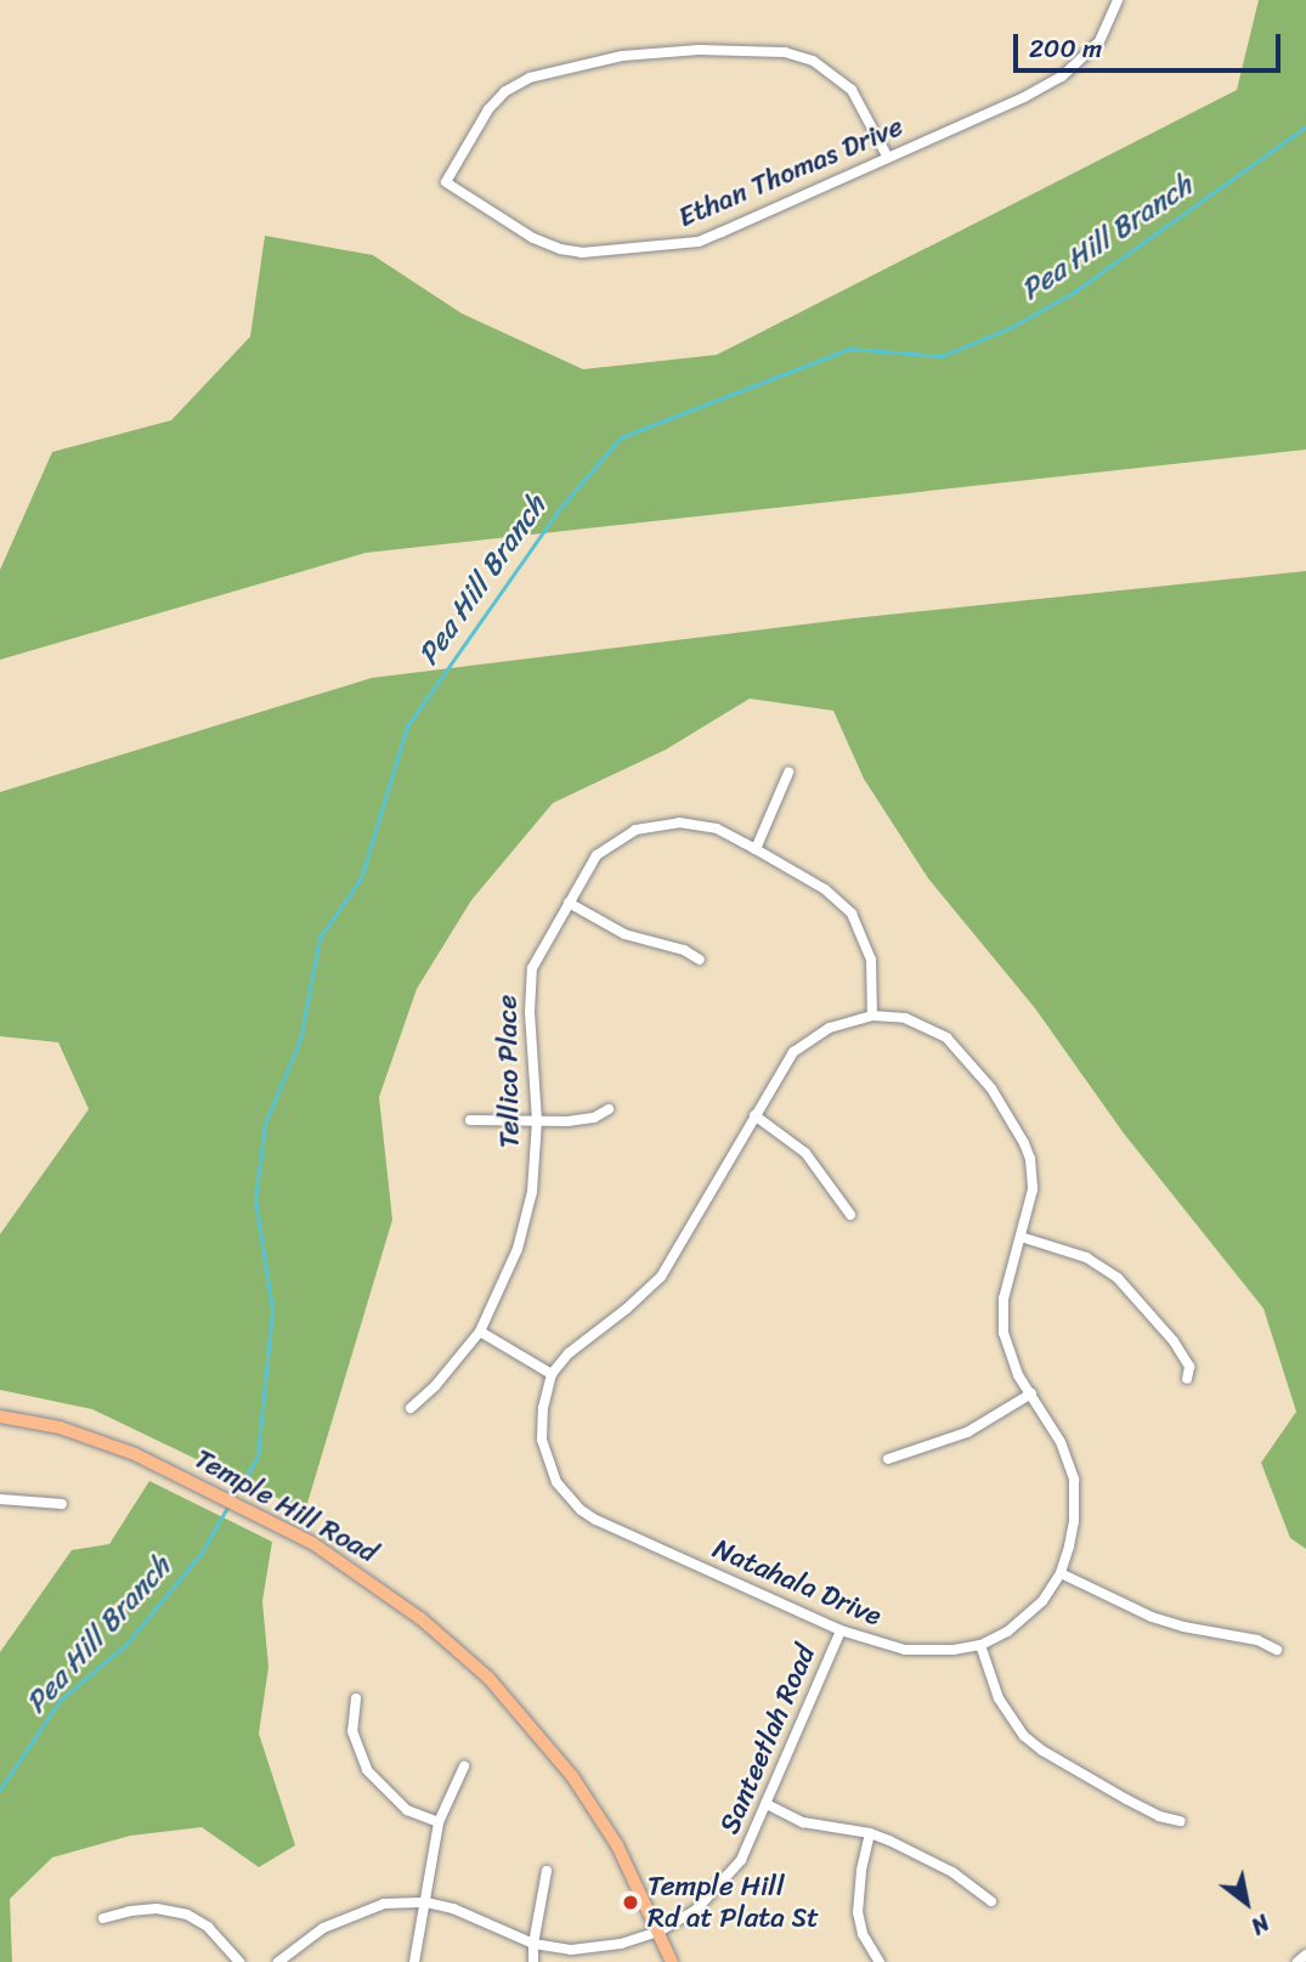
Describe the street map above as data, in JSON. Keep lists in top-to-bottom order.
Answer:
{
  "streets": {
    "main road": ["Temple Hill Road"],
    "street": [
      "Ethan Thomas Drive",
      "Tellico Place",
      "Natahala Drive",
      "Santeetlah Road"
    ]
  },
  "crossings": [
    ["Tellico Place", "Natahala Drive"],
    ["Temple Hill Road", "Santeetlah Road"],
    ["Natahala Drive", "Santeetlah Road"]
  ],
  "water": ["Pea Hill Branch"],
  "places": ["Temple Hill Rd at Plata St"],
  "scale_bar": "200 m",
  "north": "bottom right"
}
